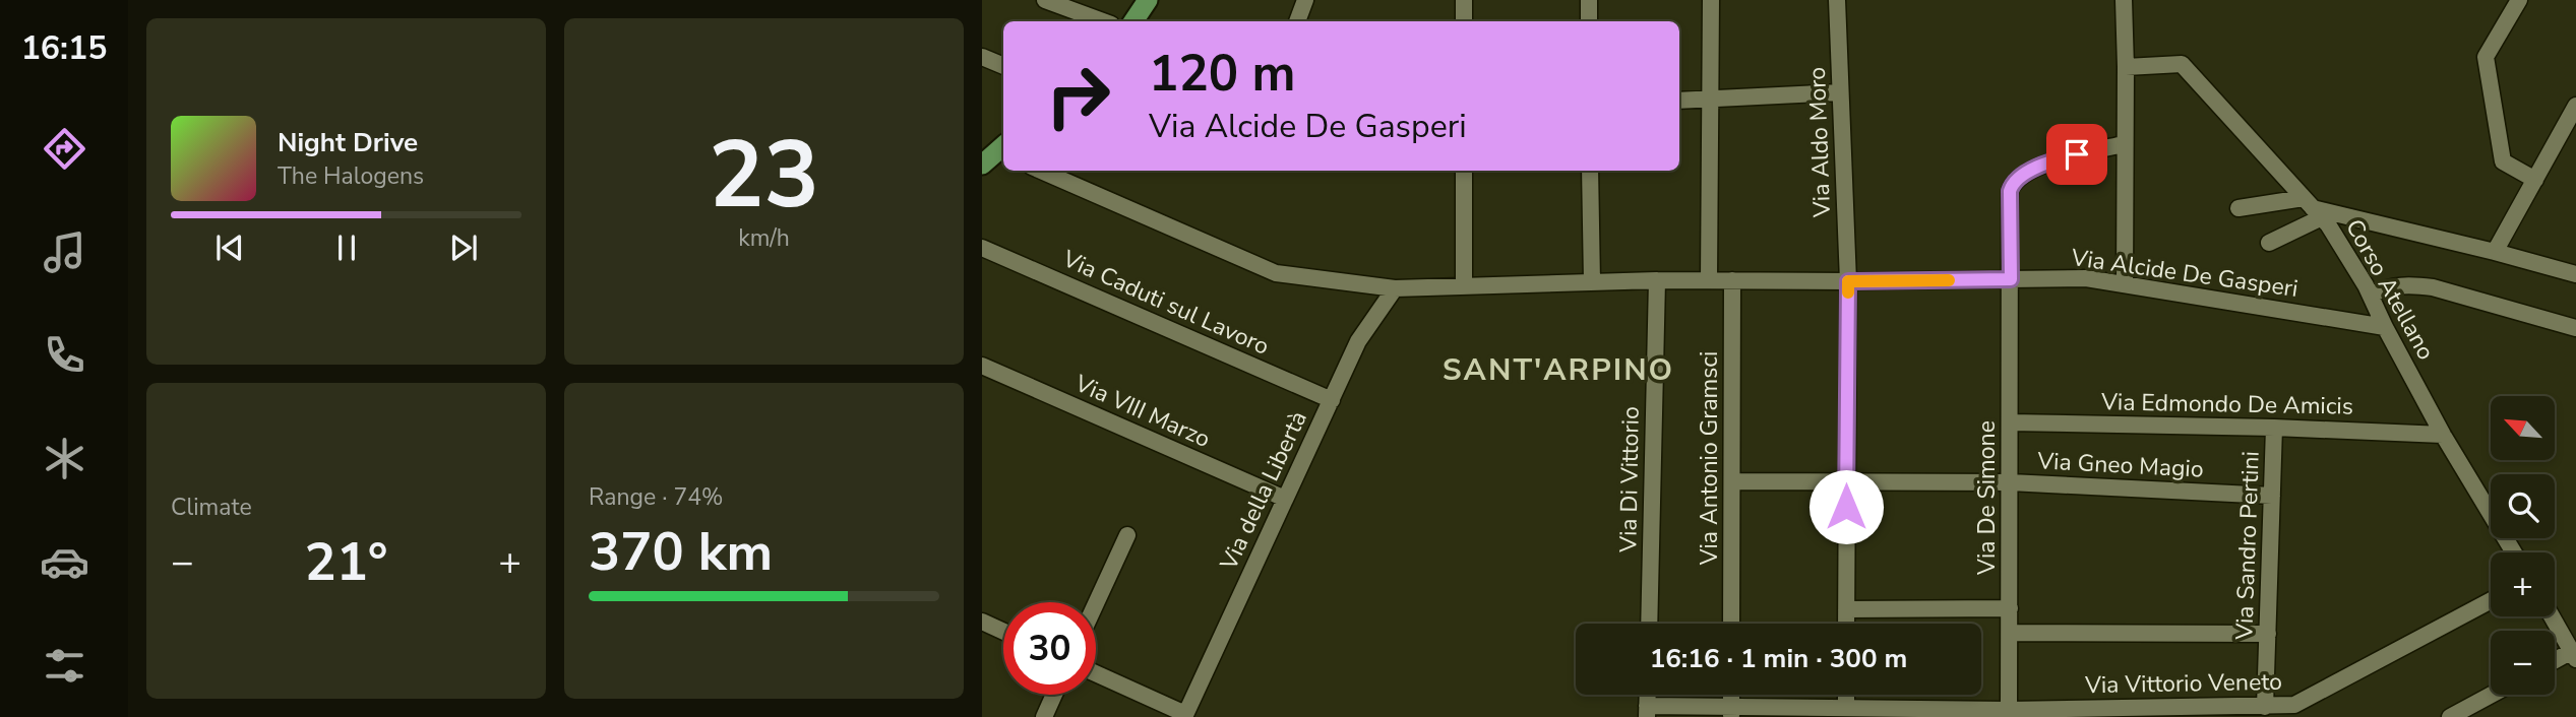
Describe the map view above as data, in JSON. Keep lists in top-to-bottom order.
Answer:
{
  "streets": {
    "street": [
      "Via Aldo Moro",
      "Via Alcide De Gasperi",
      "Corso Atellano",
      "Via Caduti sul Lavoro",
      "Via Edmondo De Amicis",
      "Via VIII Marzo",
      "Via Antonio Gramsci",
      "Via Gneo Magio",
      "Via Di Vittorio",
      "Via della Libertà",
      "Via De Simone",
      "Via Sandro Pertini",
      "Via Vittorio Veneto"
    ]
  },
  "crossings": [
    ["Via Aldo Moro", "Via Alcide De Gasperi"],
    ["Via Aldo Moro", "Via Gneo Magio"],
    ["Via Alcide De Gasperi", "Corso Atellano"],
    ["Via Alcide De Gasperi", "Via Antonio Gramsci"],
    ["Via Alcide De Gasperi", "Via Di Vittorio"],
    ["Via Alcide De Gasperi", "Via della Libertà"],
    ["Via Alcide De Gasperi", "Via De Simone"],
    ["Corso Atellano", "Via Edmondo De Amicis"],
    ["Via Caduti sul Lavoro", "Via della Libertà"],
    ["Via Edmondo De Amicis", "Via De Simone"],
    ["Via Edmondo De Amicis", "Via Sandro Pertini"],
    ["Via VIII Marzo", "Via della Libertà"],
    ["Via Antonio Gramsci", "Via Gneo Magio"],
    ["Via Gneo Magio", "Via De Simone"],
    ["Via Gneo Magio", "Via Sandro Pertini"],
    ["Via De Simone", "Via Vittorio Veneto"],
    ["Via Sandro Pertini", "Via Vittorio Veneto"]
  ],
  "districts": ["SANT'ARPINO"],
  "north": "top left",
  "page": {
    "tabs": "16:15",
    "tile": [
      ["23", "km/h"],
      "Climate",
      ["Range · 74%", "370 km"]
    ],
    "turn": ["120 m", "Via Alcide De Gasperi"],
    "song": ["Night Drive", "The Halogens"],
    "map_buttons": ["+", "−"],
    "heat": ["−", "21°", "+"],
    "limit": "30",
    "trip": "16:16 · 1 min · 300 m"
  }
}
